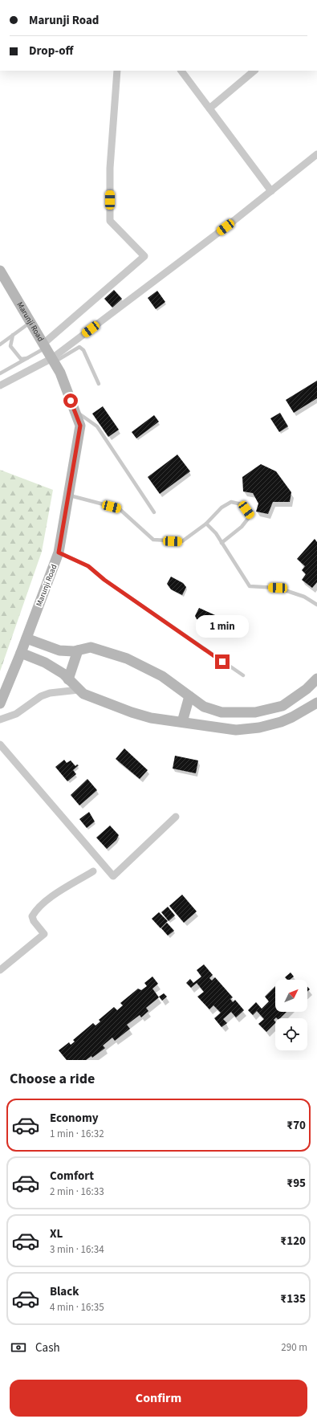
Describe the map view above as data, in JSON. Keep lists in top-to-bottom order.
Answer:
{
  "streets": {
    "street": ["Marunji Road"]
  },
  "north": "top right",
  "page": {
    "banner": ["Marunji Road", "Drop-off"],
    "bubble": "1 min",
    "heading": "Choose a ride",
    "list": [
      {
        "name": "Economy",
        "note": "1 min · 16:32",
        "value": "₹70"
      },
      {
        "name": "Comfort",
        "note": "2 min · 16:33",
        "value": "₹95"
      },
      {
        "name": "XL",
        "note": "3 min · 16:34",
        "value": "₹120"
      },
      {
        "name": "Black",
        "note": "4 min · 16:35",
        "value": "₹135"
      }
    ],
    "pay": ["Cash", "290 m"],
    "buttons": "Confirm"
  }
}
